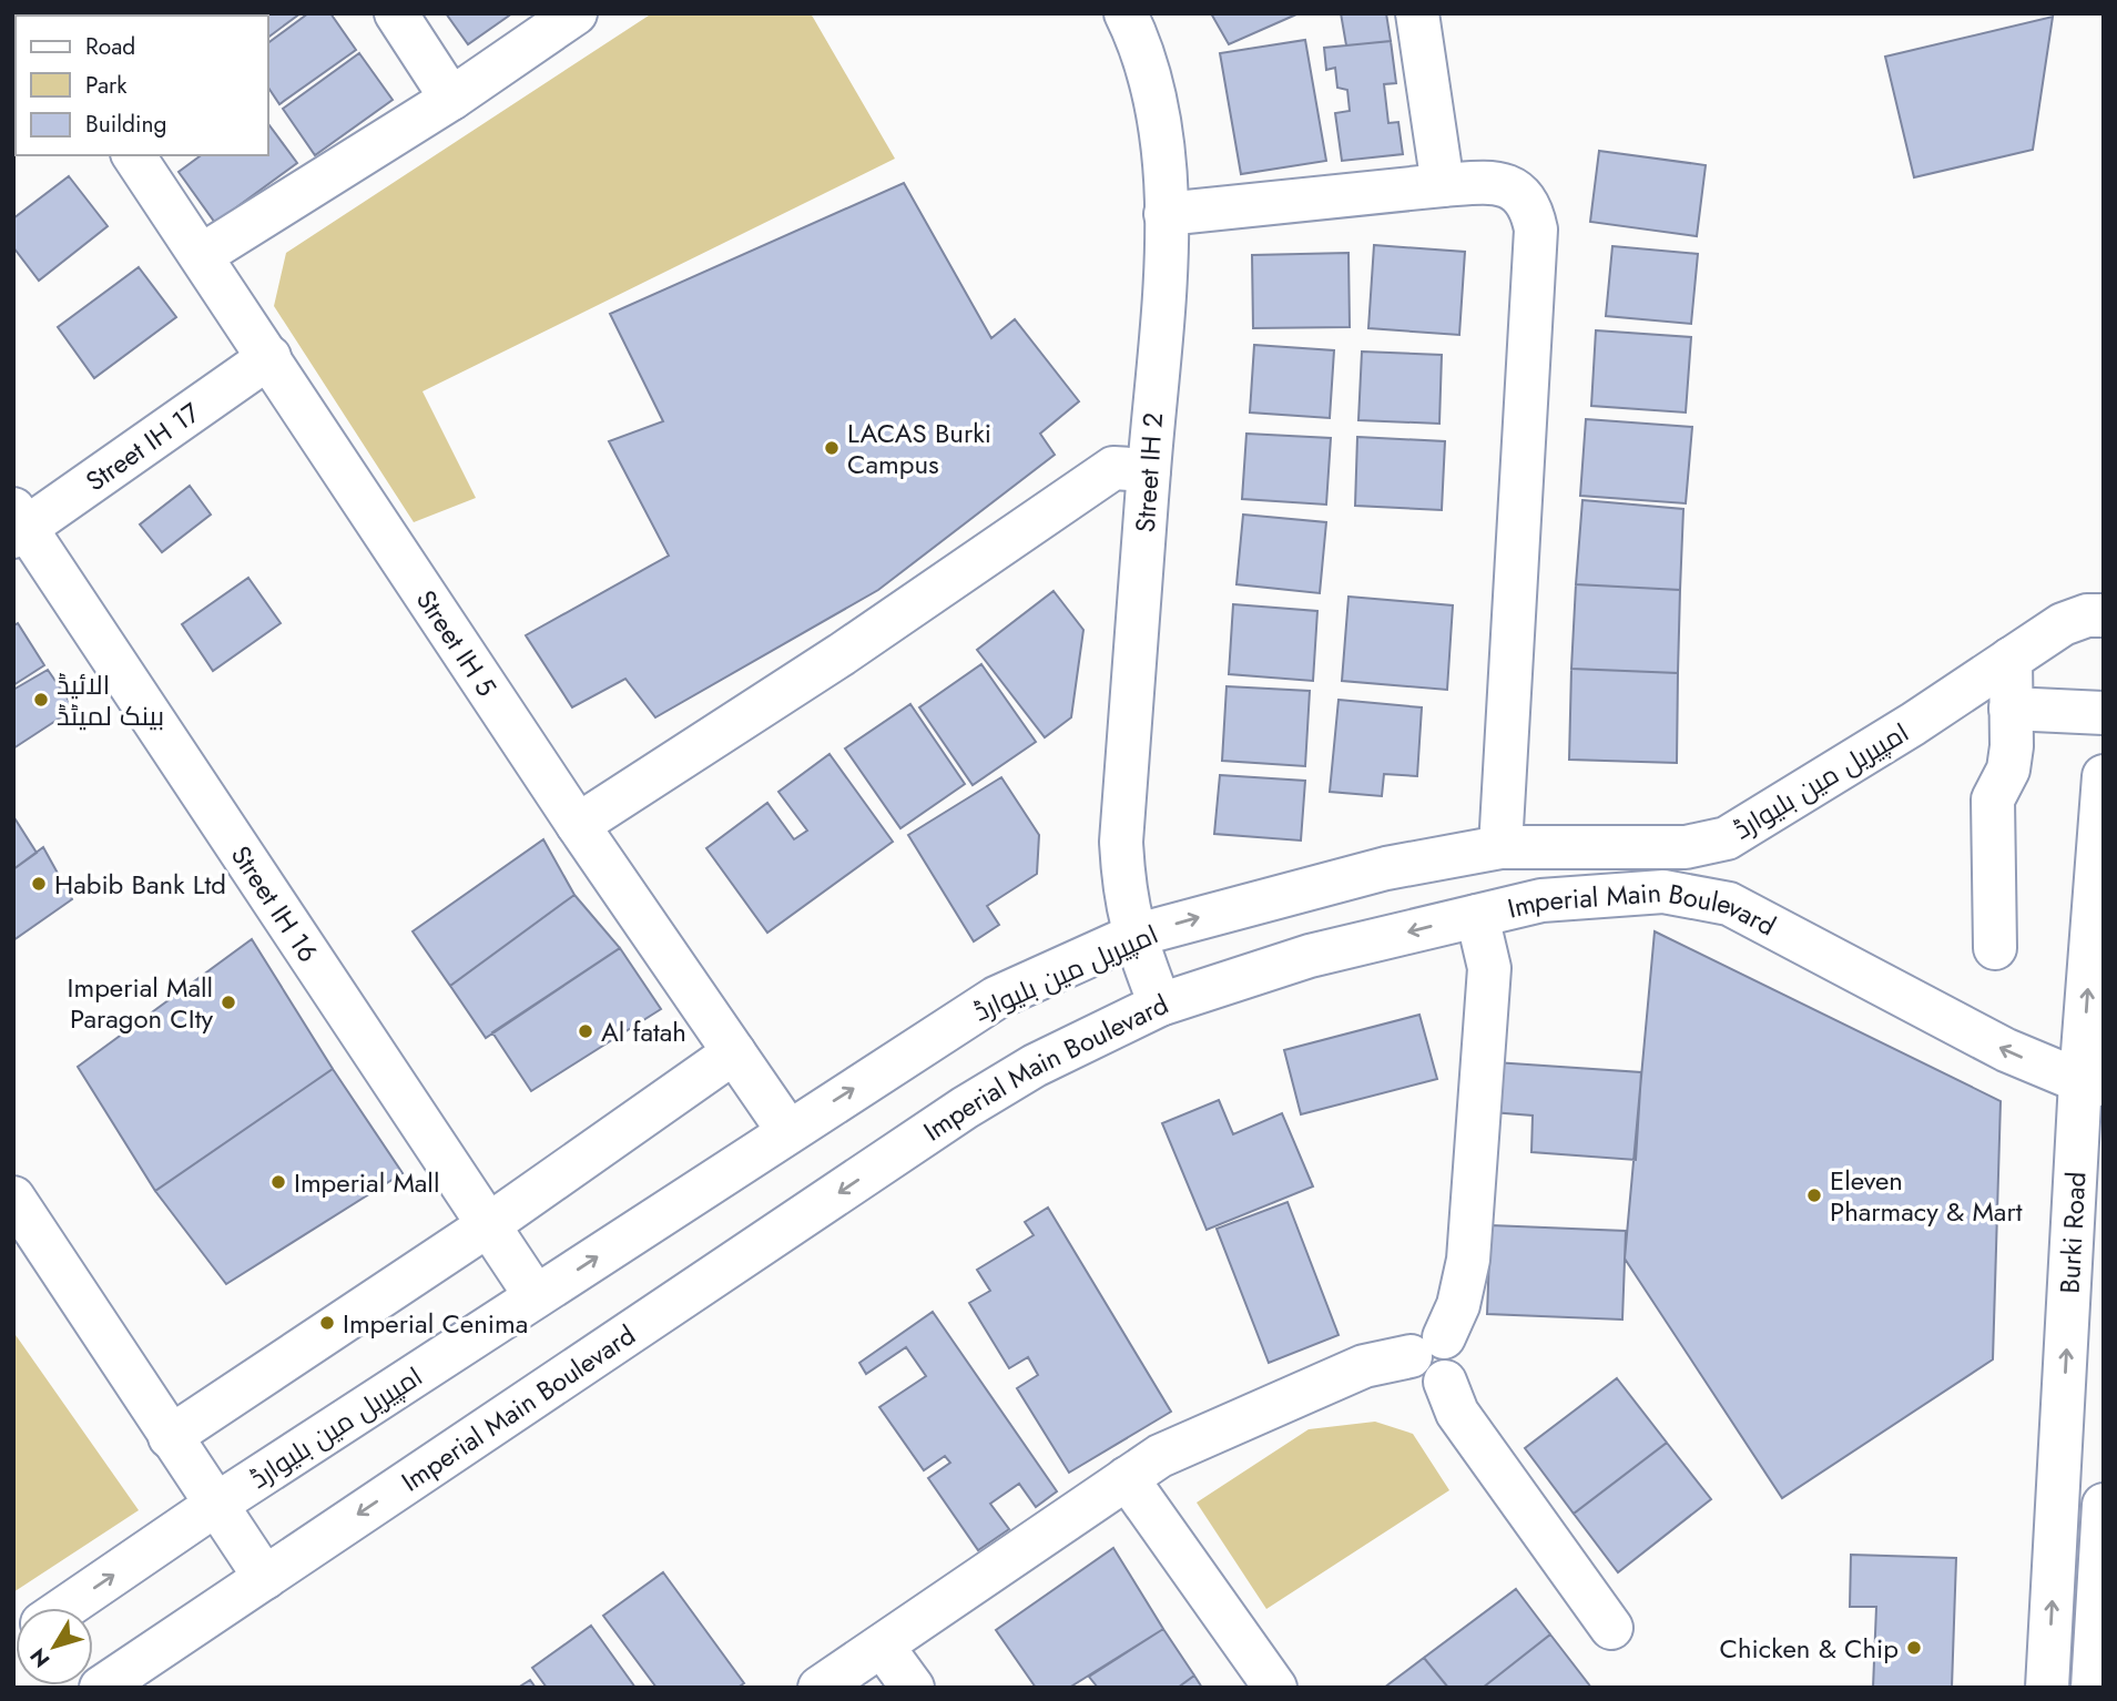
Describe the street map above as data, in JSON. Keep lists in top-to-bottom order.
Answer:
{
  "streets": {
    "street": [
      "Street IH 17",
      "Street IH 2",
      "Street IH 5",
      "امپیریل مین بلیوارڈ",
      "Street IH 16",
      "Imperial Main Boulevard",
      "Burki Road"
    ]
  },
  "crossings": [
    ["Street IH 17", "Street IH 5"],
    ["Street IH 17", "Street IH 16"],
    ["Street IH 2", "امپیریل مین بلیوارڈ"],
    ["Street IH 2", "Imperial Main Boulevard"],
    ["Street IH 5", "امپیریل مین بلیوارڈ"],
    ["امپیریل مین بلیوارڈ", "Street IH 16"],
    ["Imperial Main Boulevard", "Burki Road"]
  ],
  "places": [
    "LACAS Burki Campus",
    "الائیڈ بینک لمیٹڈ",
    "Habib Bank Ltd",
    "Imperial Mall Paragon CIty",
    "Al fatah",
    "Imperial Mall",
    "Eleven Pharmacy & Mart",
    "Imperial Cenima",
    "Chicken & Chip"
  ],
  "legend": ["Road", "Park", "Building"],
  "north": "bottom left"
}
